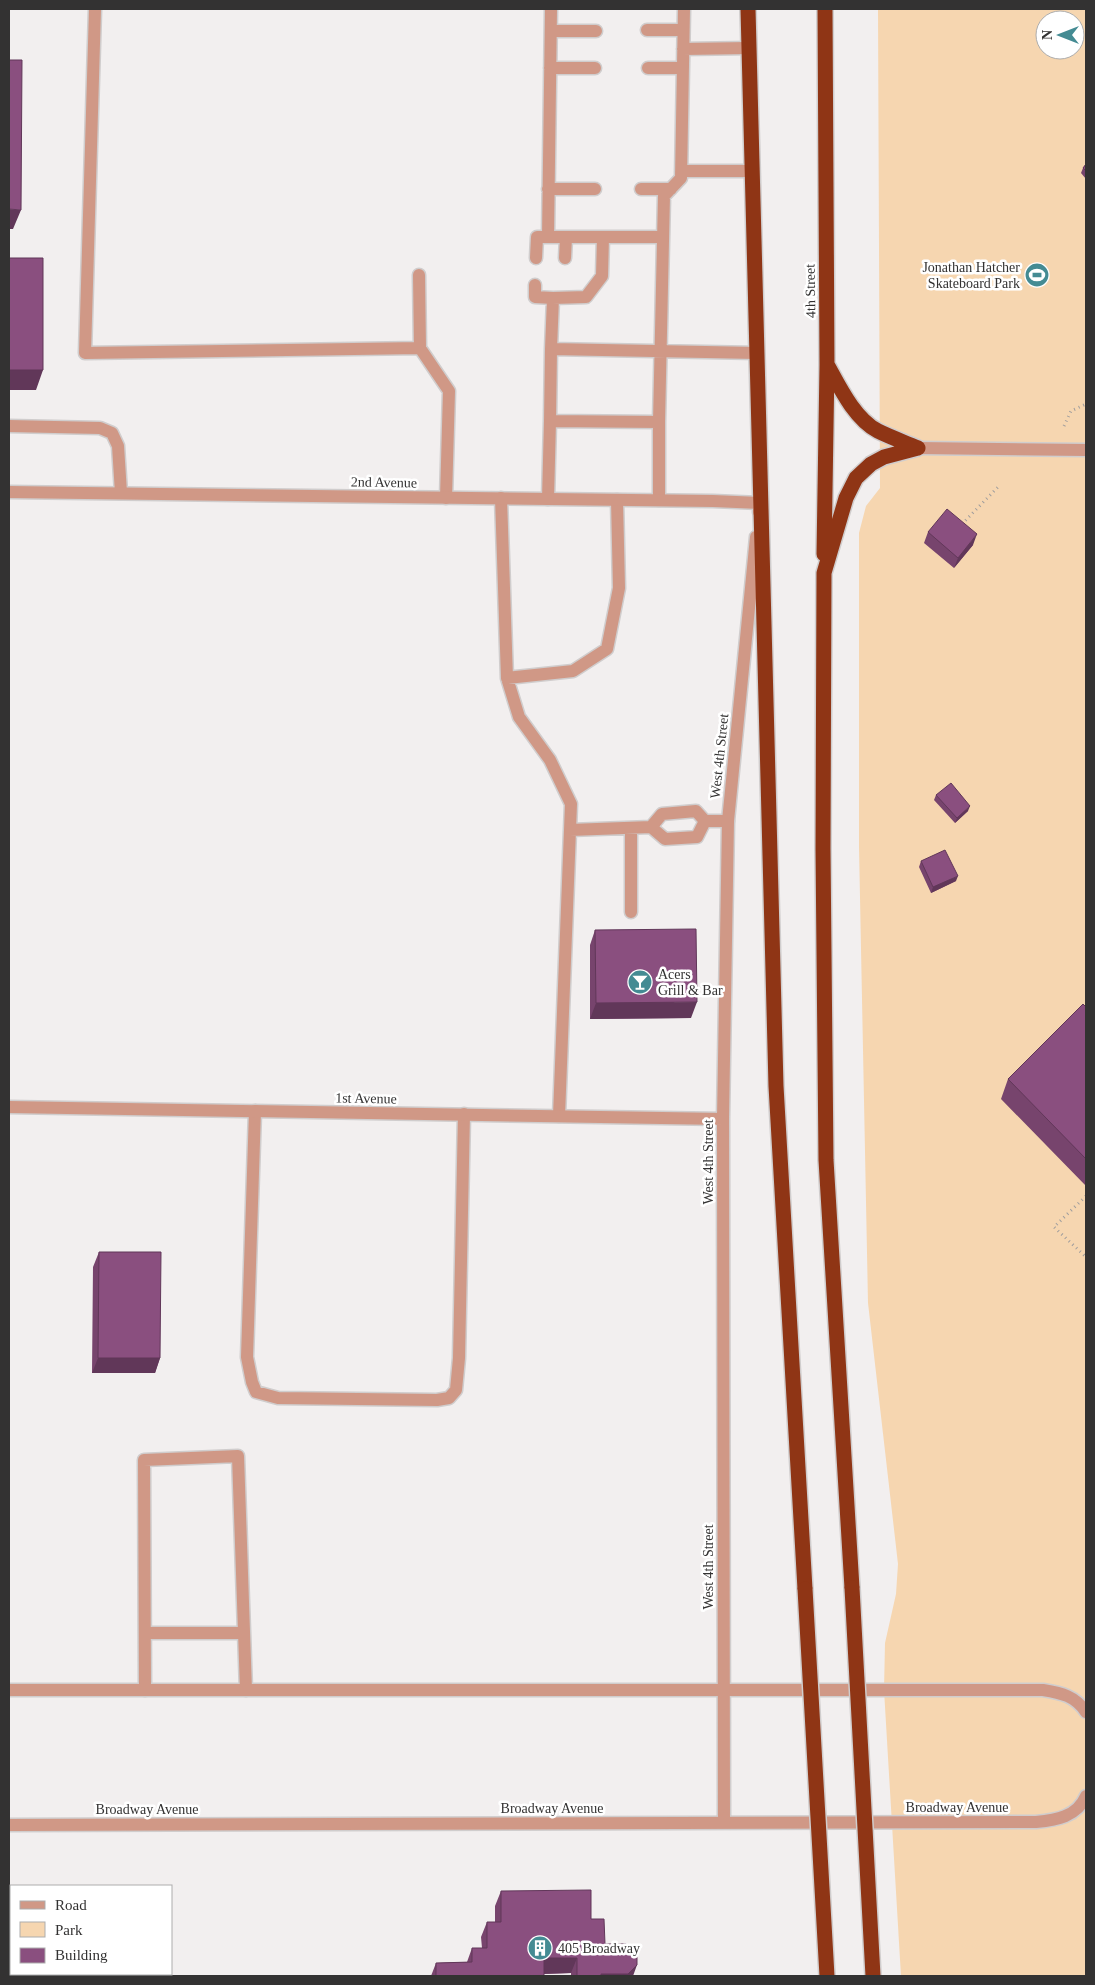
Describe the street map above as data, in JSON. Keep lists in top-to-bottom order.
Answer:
{
  "streets": {
    "highway": ["4th Street"],
    "street": [
      "2nd Avenue",
      "West 4th Street",
      "1st Avenue",
      "Broadway Avenue"
    ]
  },
  "crossings": [
    ["2nd Avenue", "West 4th Street"],
    ["West 4th Street", "1st Avenue"],
    ["West 4th Street", "Broadway Avenue"]
  ],
  "places": {
    "sports": ["Jonathan Hatcher Skateboard Park"],
    "bar": ["Acers Grill & Bar"],
    "building": ["405 Broadway"]
  },
  "legend": ["Road", "Park", "Building"],
  "north": "left"
}
